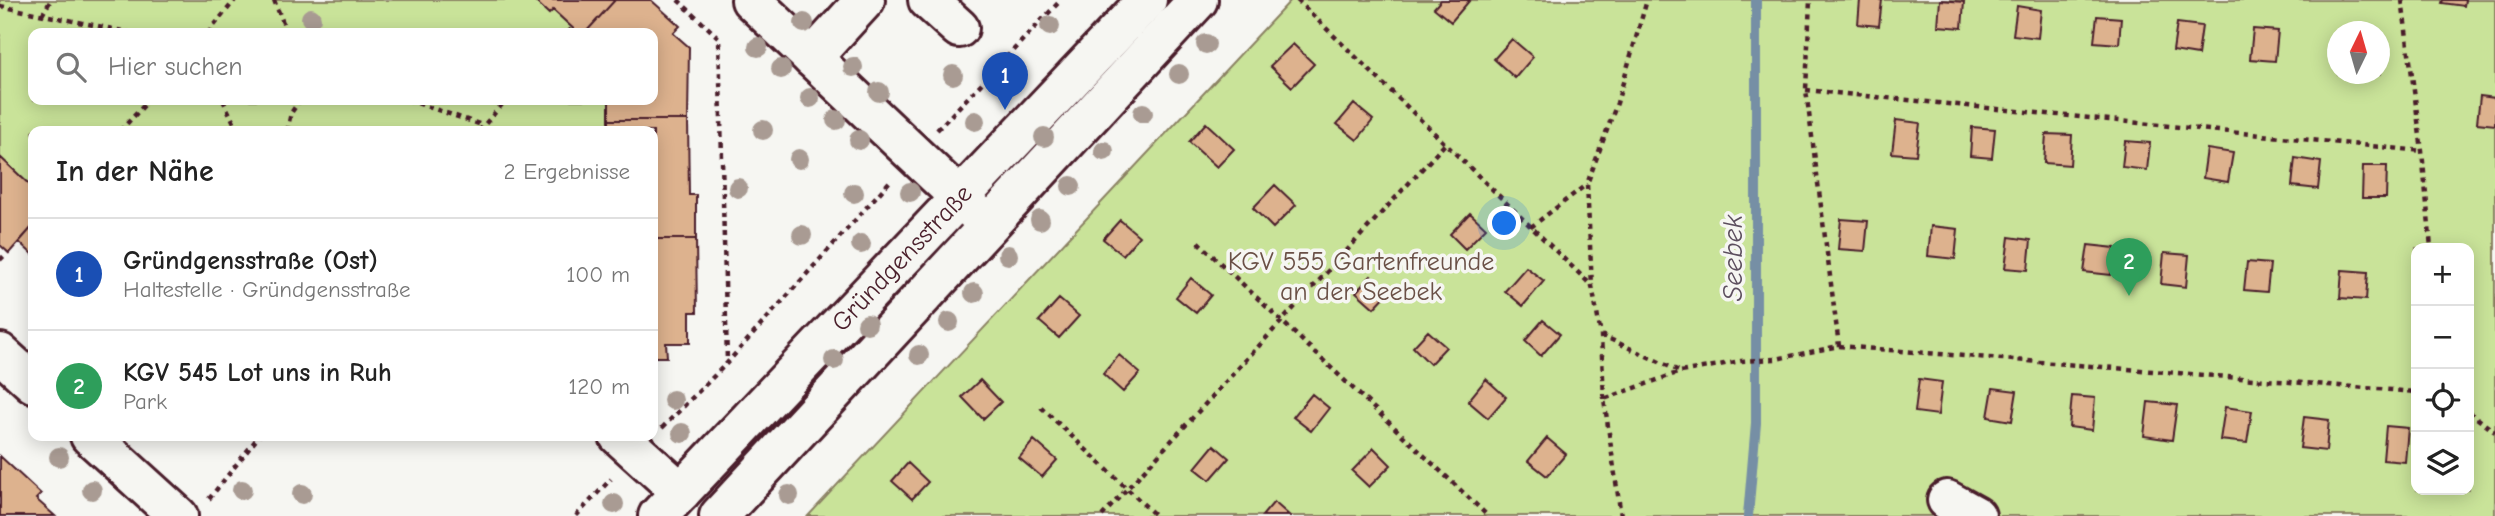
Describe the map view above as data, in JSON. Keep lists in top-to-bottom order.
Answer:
{
  "streets": {
    "street": ["Gründgensstraße"]
  },
  "water": ["Seebek"],
  "parks": ["KGV 555 Gartenfreunde an der Seebek"],
  "north": "top",
  "page": {
    "search": "Hier suchen",
    "pins": ["1", "2"],
    "heading": ["In der Nähe", "2 Ergebnisse"],
    "list": [
      {
        "mark": "1",
        "name": "Gründgensstraße (Ost)",
        "note": "Haltestelle · Gründgensstraße",
        "value": "100 m"
      },
      {
        "mark": "2",
        "name": "KGV 545 Lot uns in Ruh",
        "note": "Park",
        "value": "120 m"
      }
    ],
    "map_buttons": ["+", "−"]
  }
}
